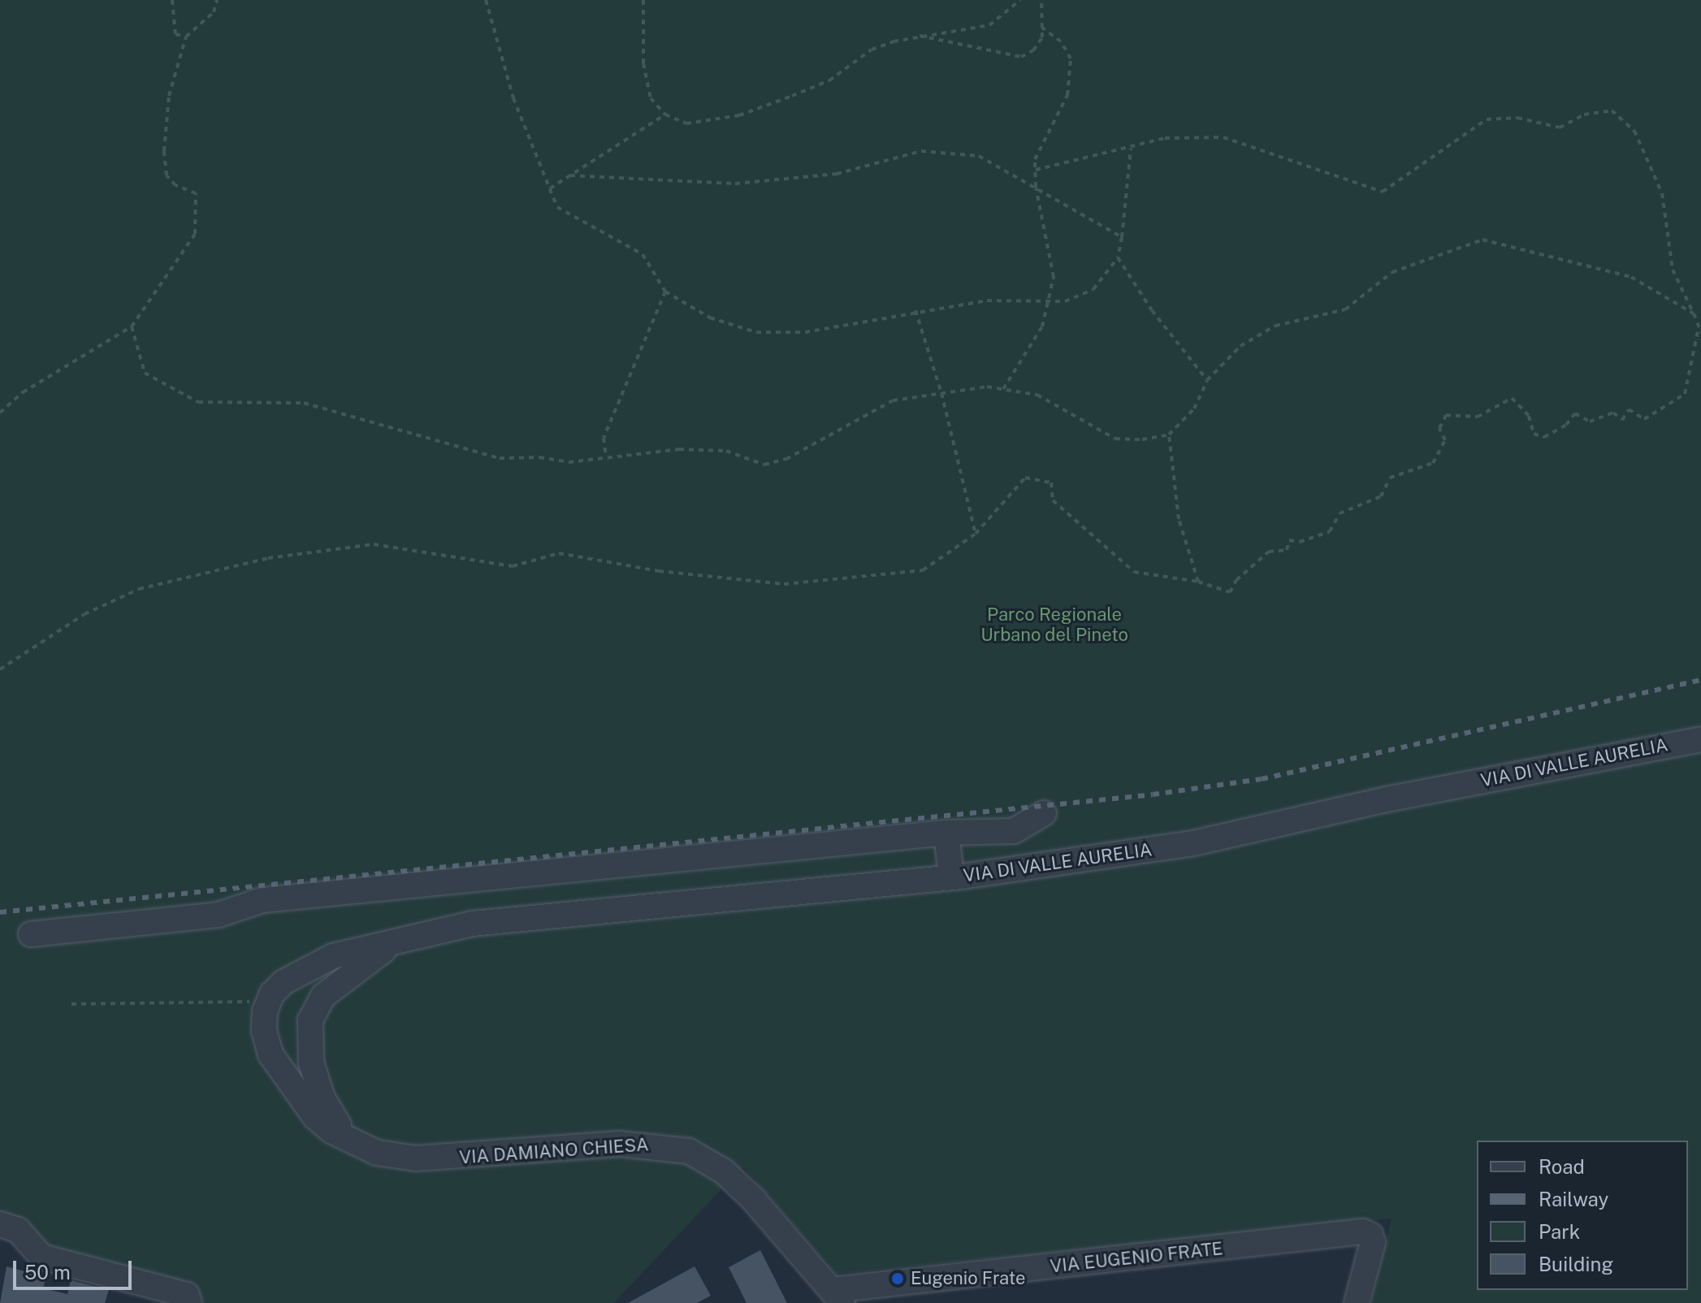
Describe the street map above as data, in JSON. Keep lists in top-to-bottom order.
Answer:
{
  "streets": {
    "street": ["VIA DI VALLE AURELIA", "VIA DAMIANO CHIESA", "VIA EUGENIO FRATE"]
  },
  "crossings": [
    ["VIA DI VALLE AURELIA", "VIA DAMIANO CHIESA"],
    ["VIA DAMIANO CHIESA", "VIA EUGENIO FRATE"]
  ],
  "parks": ["Parco Regionale Urbano del Pineto"],
  "places": ["Eugenio Frate"],
  "legend": [
    "Road",
    "Railway",
    "Park",
    "Building"
  ],
  "scale_bar": "50 m"
}
